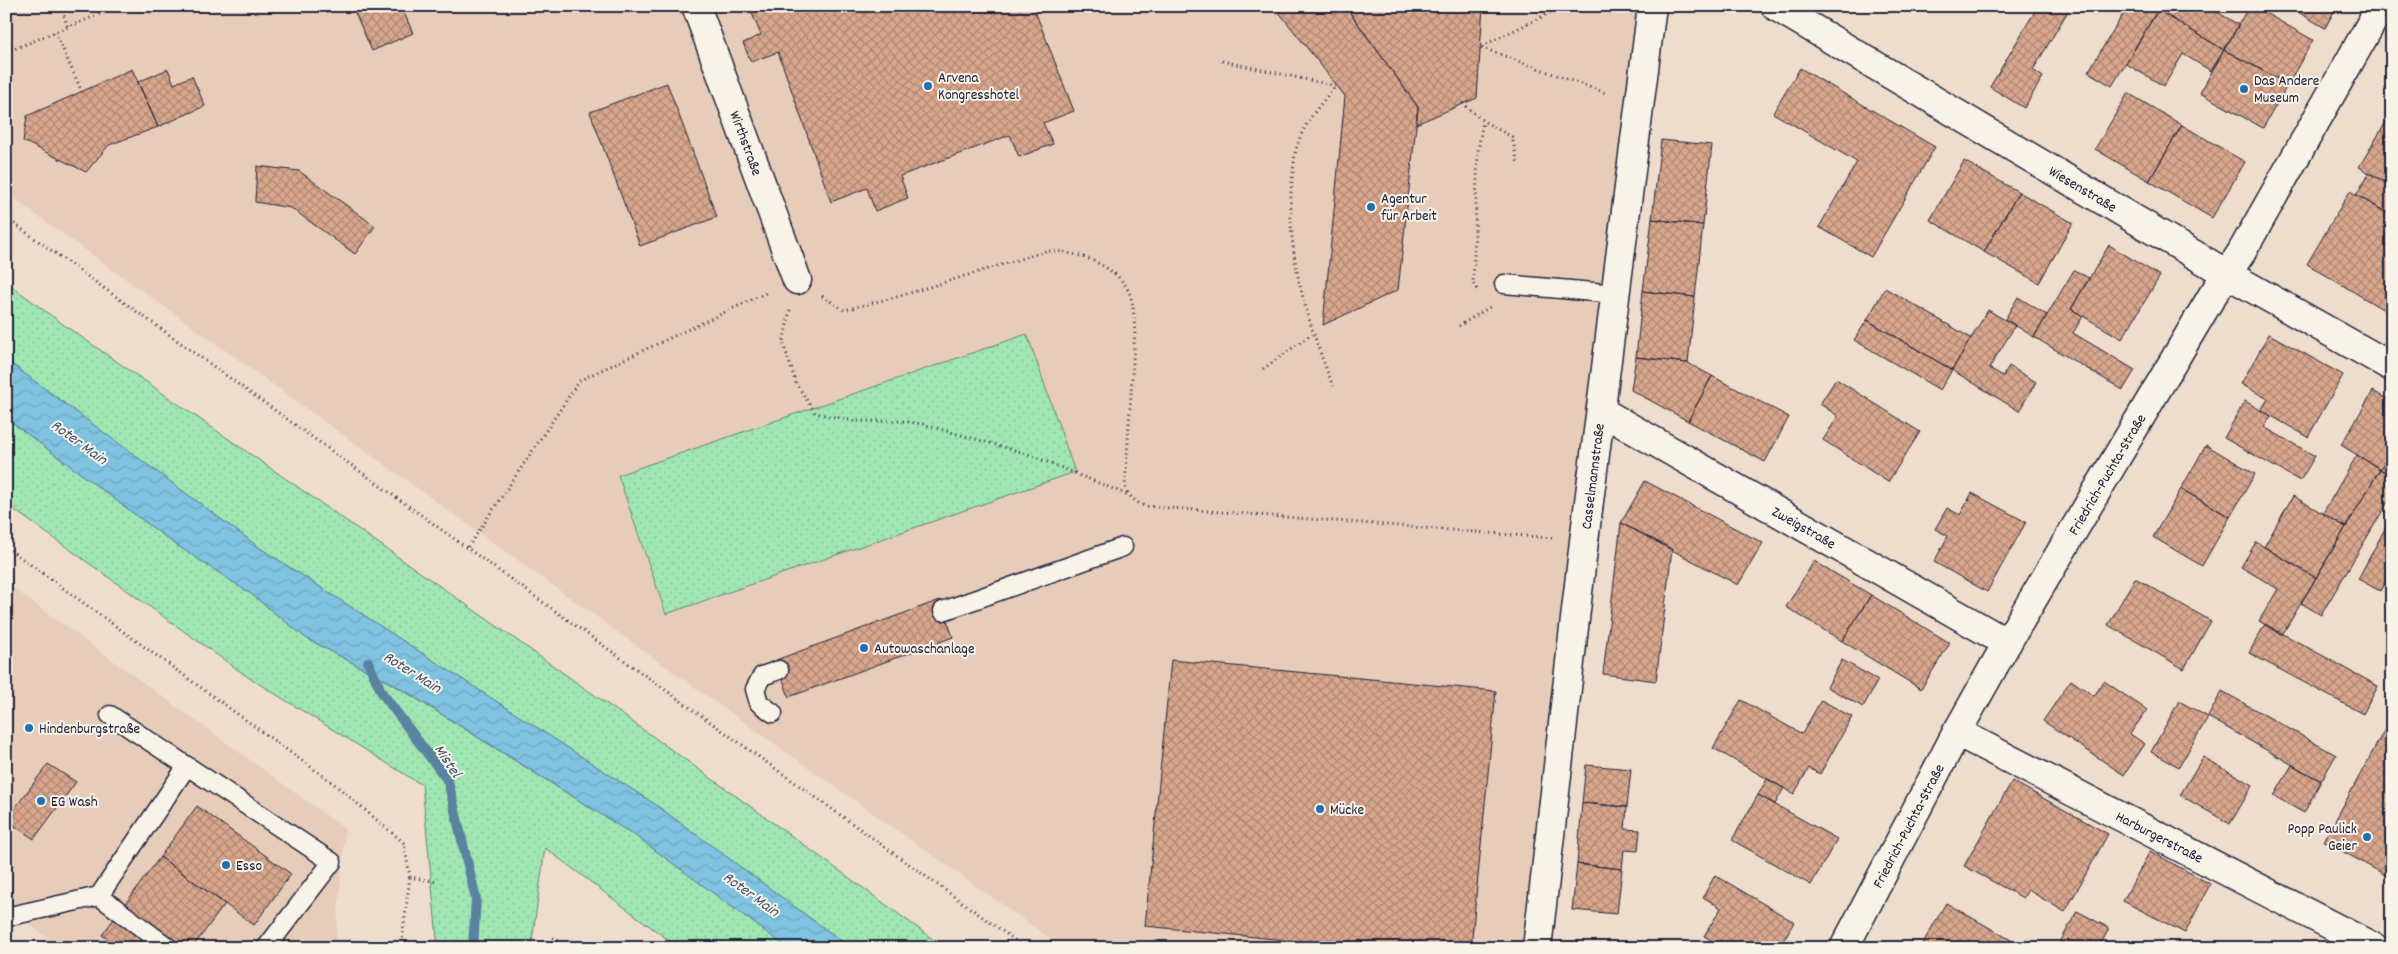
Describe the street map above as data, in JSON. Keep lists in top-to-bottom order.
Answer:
{
  "streets": {
    "street": [
      "Wirthstraße",
      "Wiesenstraße",
      "Friedrich-Puchta-Straße",
      "Casselmannstraße",
      "Zweigstraße",
      "Harburgerstraße"
    ]
  },
  "crossings": [
    ["Wiesenstraße", "Friedrich-Puchta-Straße"],
    ["Friedrich-Puchta-Straße", "Zweigstraße"],
    ["Friedrich-Puchta-Straße", "Harburgerstraße"],
    ["Casselmannstraße", "Zweigstraße"]
  ],
  "water": ["Roter Main", "Mistel"],
  "places": [
    "Arvena Kongresshotel",
    "Das Andere Museum",
    "Agentur für Arbeit",
    "Autowaschanlage",
    "Hindenburgstraße",
    "EG Wash",
    "Mücke",
    "Popp Paulick Geier",
    "Esso"
  ]
}
